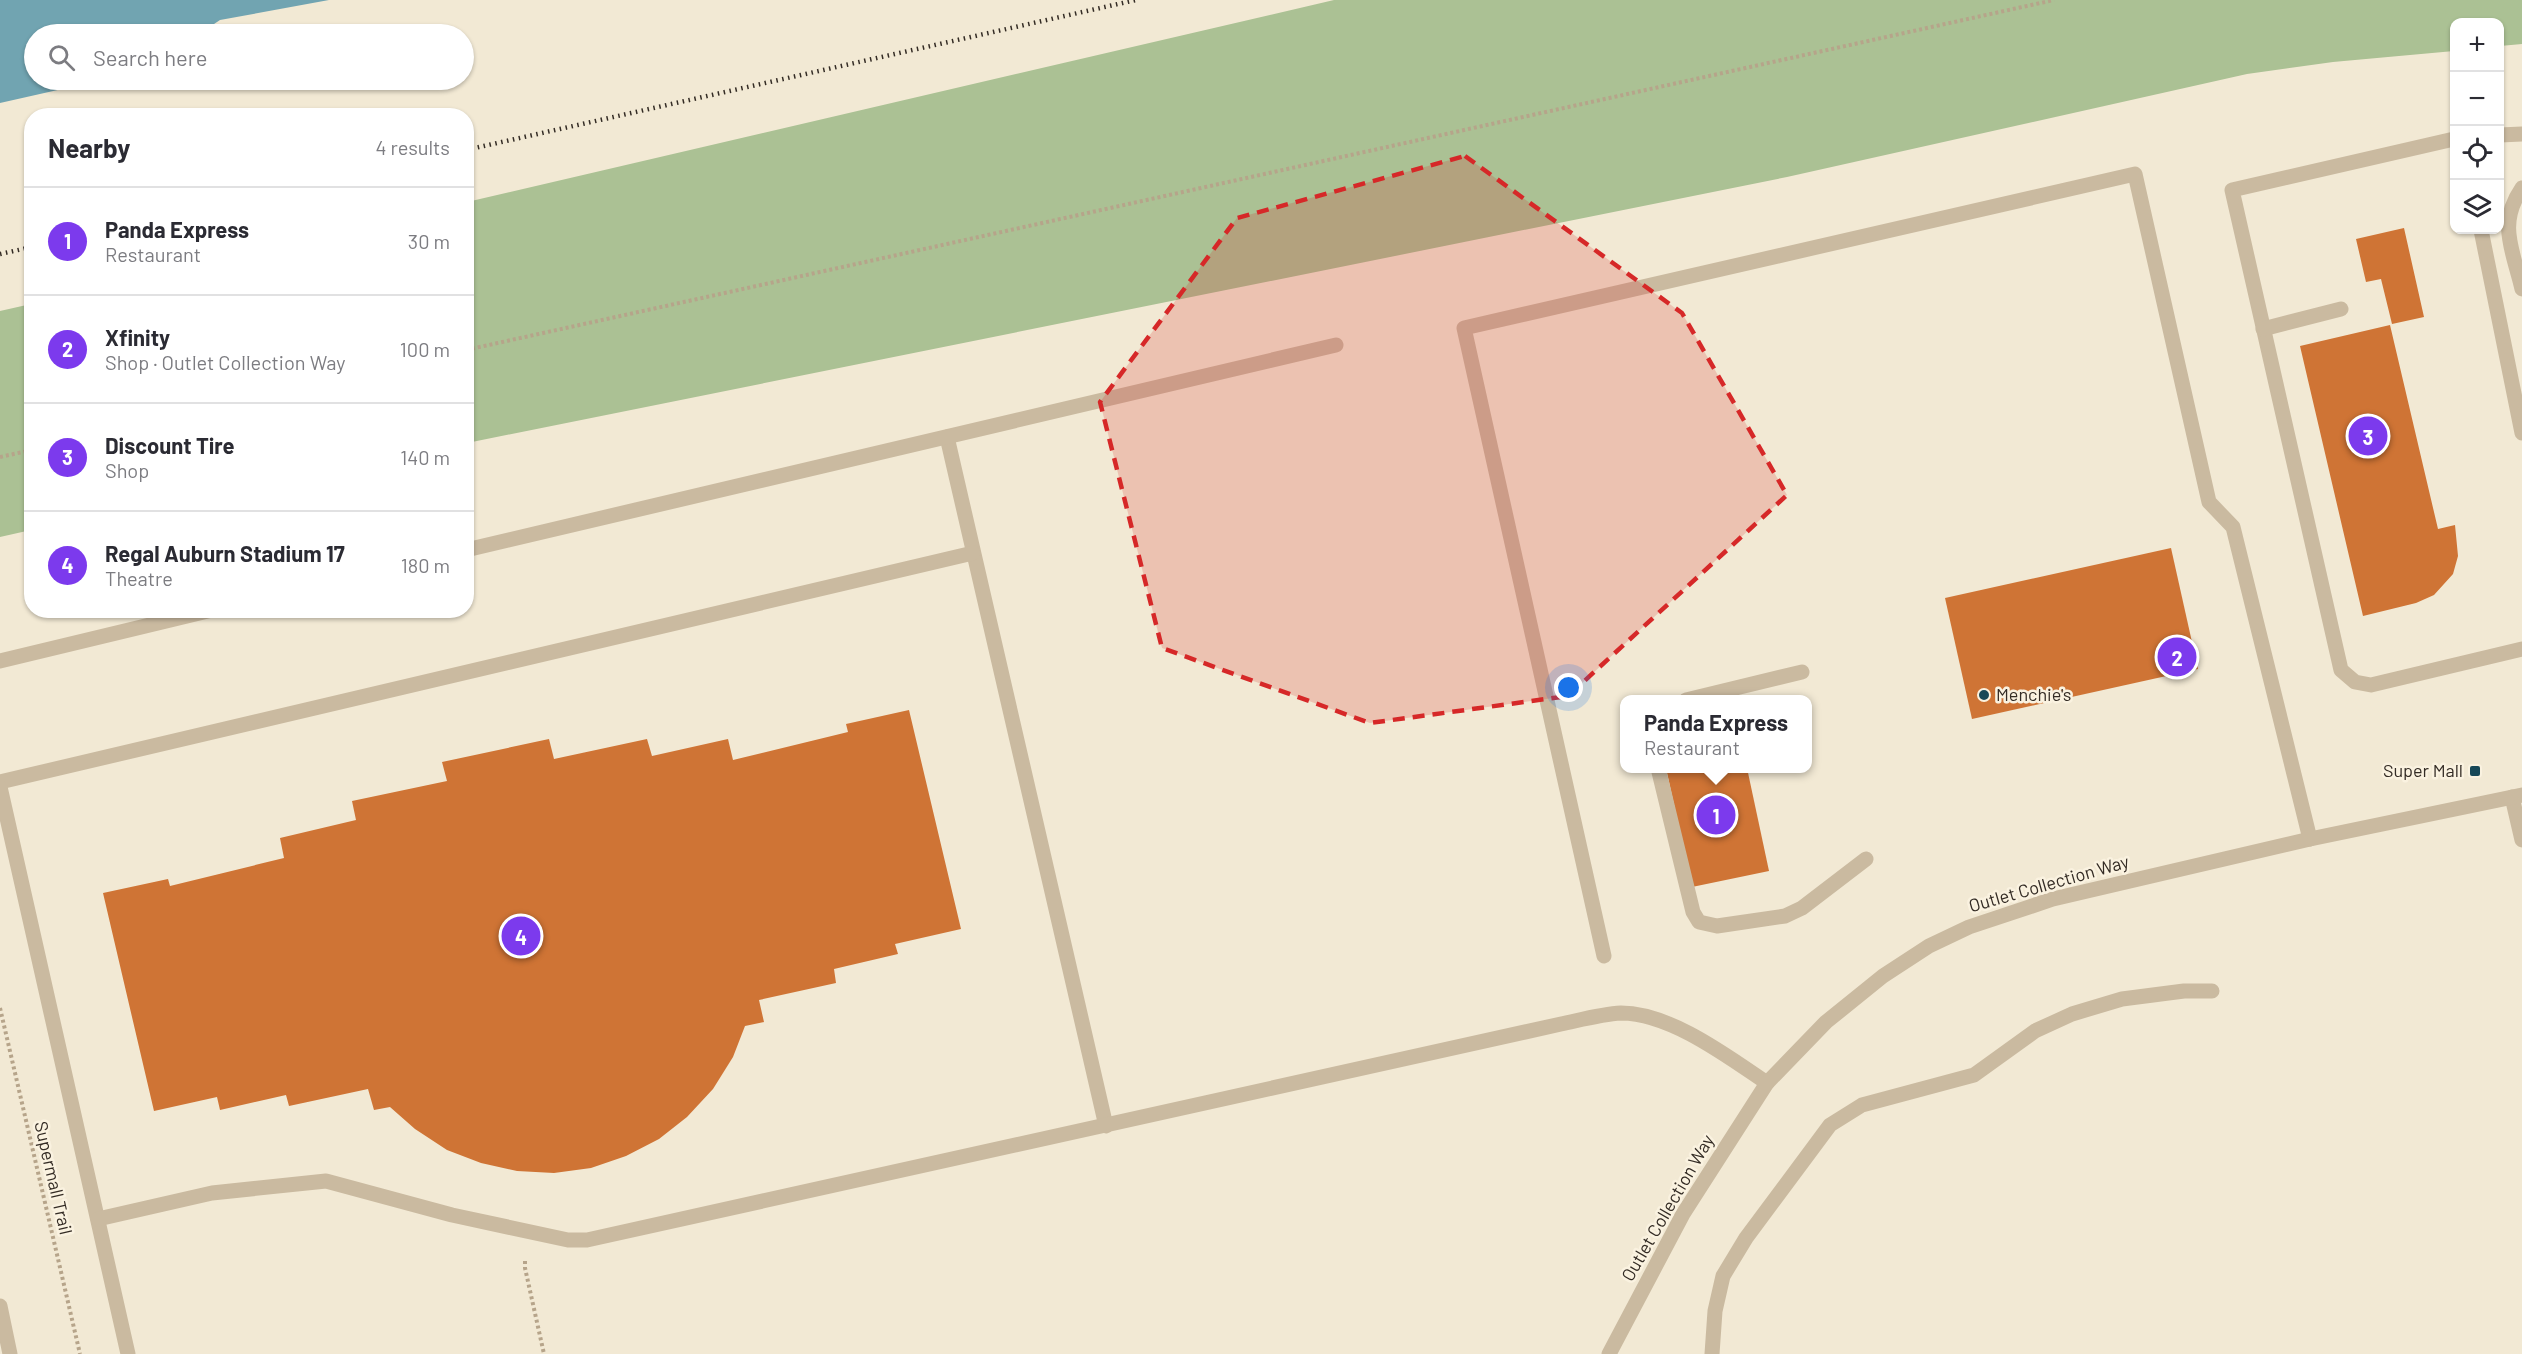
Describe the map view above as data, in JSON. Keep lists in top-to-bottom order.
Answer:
{
  "streets": {
    "street": ["Outlet Collection Way"],
    "path": ["Supermall Trail"]
  },
  "places": {
    "other": ["Menchie's"],
    "transit": ["Super Mall"]
  },
  "page": {
    "map_buttons": ["+", "−"],
    "search": "Search here",
    "heading": ["Nearby", "4 results"],
    "list": [
      {
        "mark": "1",
        "name": "Panda Express",
        "note": "Restaurant",
        "value": "30 m"
      },
      {
        "mark": "2",
        "name": "Xfinity",
        "note": "Shop · Outlet Collection Way",
        "value": "100 m"
      },
      {
        "mark": "3",
        "name": "Discount Tire",
        "note": "Shop",
        "value": "140 m"
      },
      {
        "mark": "4",
        "name": "Regal Auburn Stadium 17",
        "note": "Theatre",
        "value": "180 m"
      }
    ],
    "pins": [
      "3",
      "2",
      "1",
      "4"
    ],
    "popup": ["Panda Express", "Restaurant"]
  }
}
